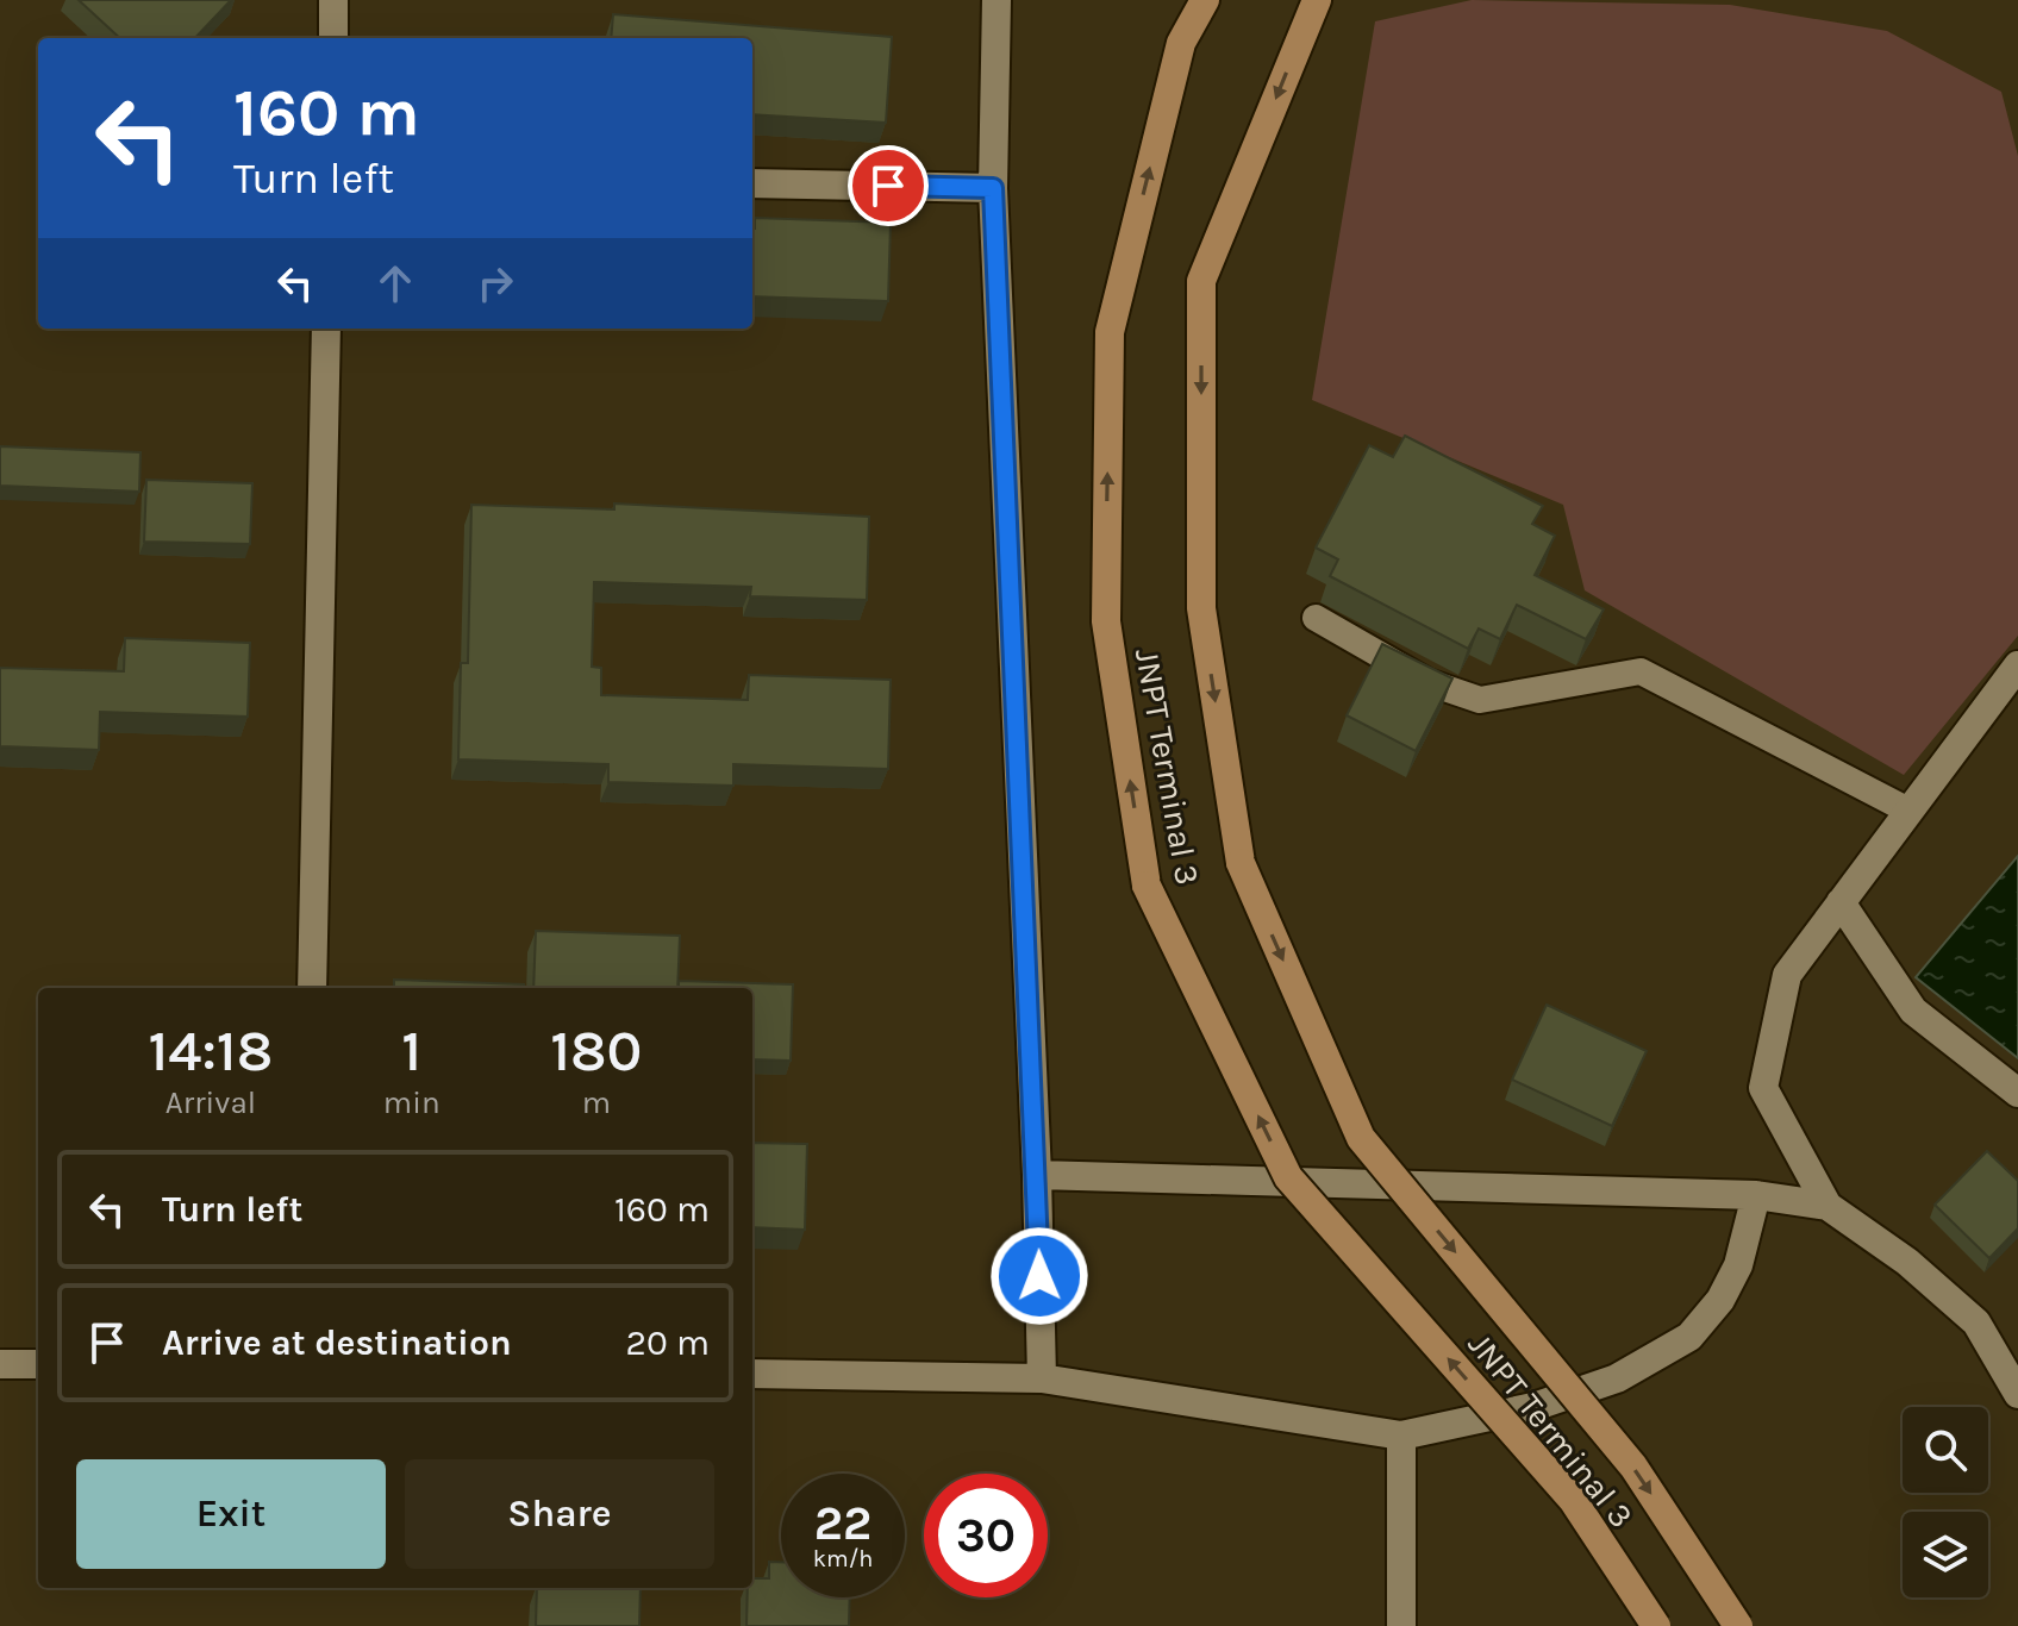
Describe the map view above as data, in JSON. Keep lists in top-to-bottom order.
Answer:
{
  "streets": {
    "main road": ["JNPT Terminal 3"]
  },
  "page": {
    "turn": ["160 m", "Turn left"],
    "eta": [
      "14:18",
      "Arrival",
      "1",
      "min",
      "180",
      "m"
    ],
    "list": [
      {
        "name": "Turn left",
        "value": "160 m"
      },
      {
        "name": "Arrive at destination",
        "value": "20 m"
      }
    ],
    "buttons": ["Exit", "Share"],
    "speed": "22 km/h",
    "limit": "30"
  }
}
